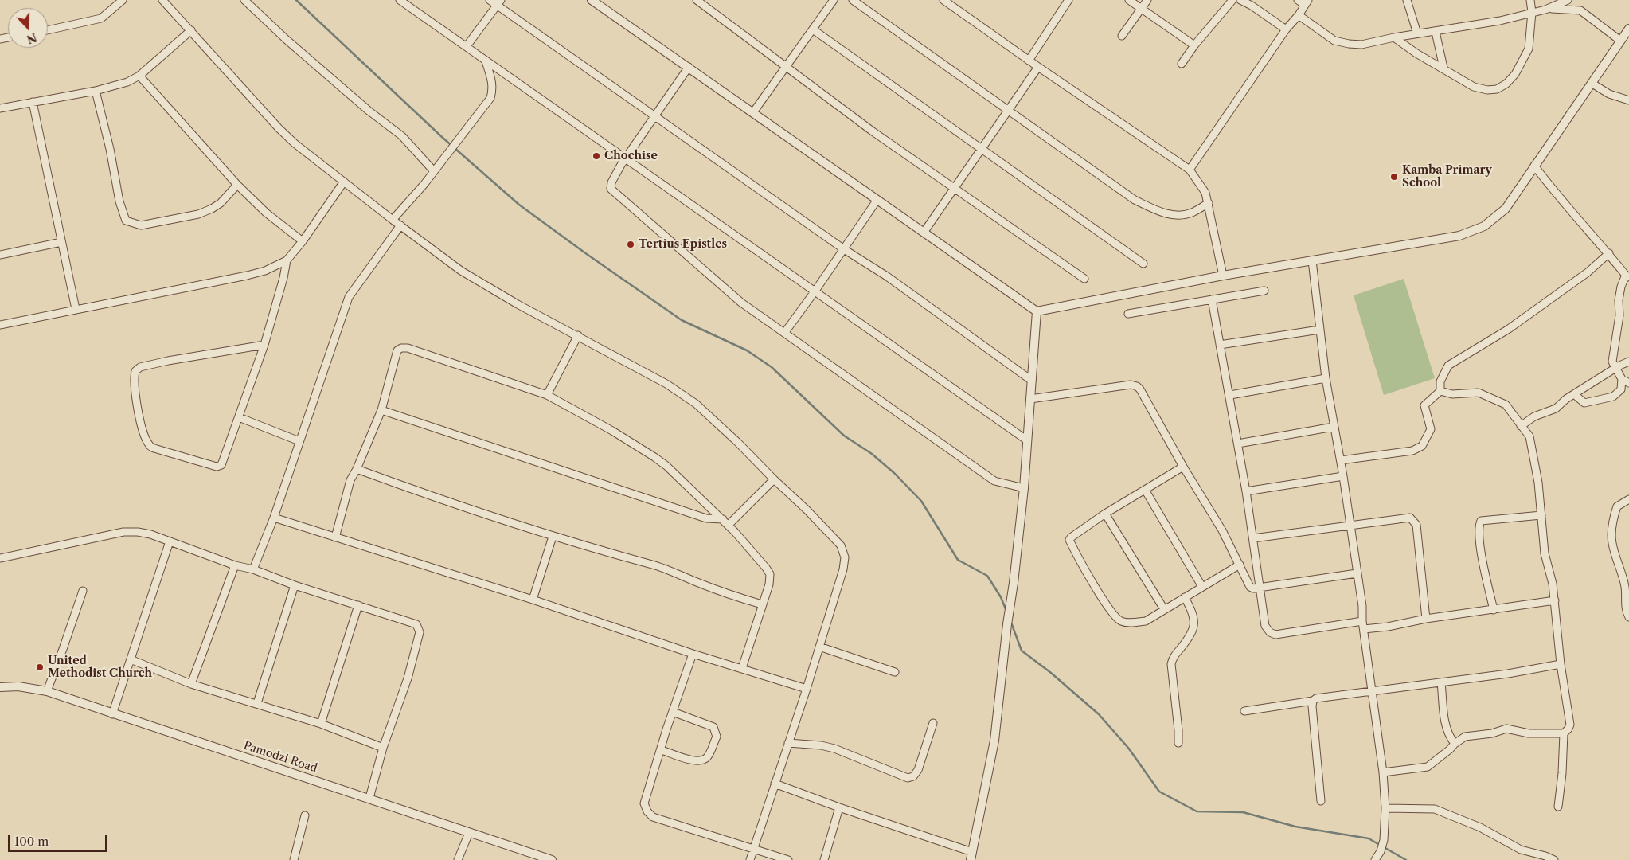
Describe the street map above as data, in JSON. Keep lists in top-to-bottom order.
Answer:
{
  "streets": {
    "street": ["Pamodzi Road"]
  },
  "places": [
    "Chochise",
    "Kamba Primary School",
    "Tertius Epistles",
    "United Methodist Church"
  ],
  "scale_bar": "100 m",
  "north": "bottom"
}
